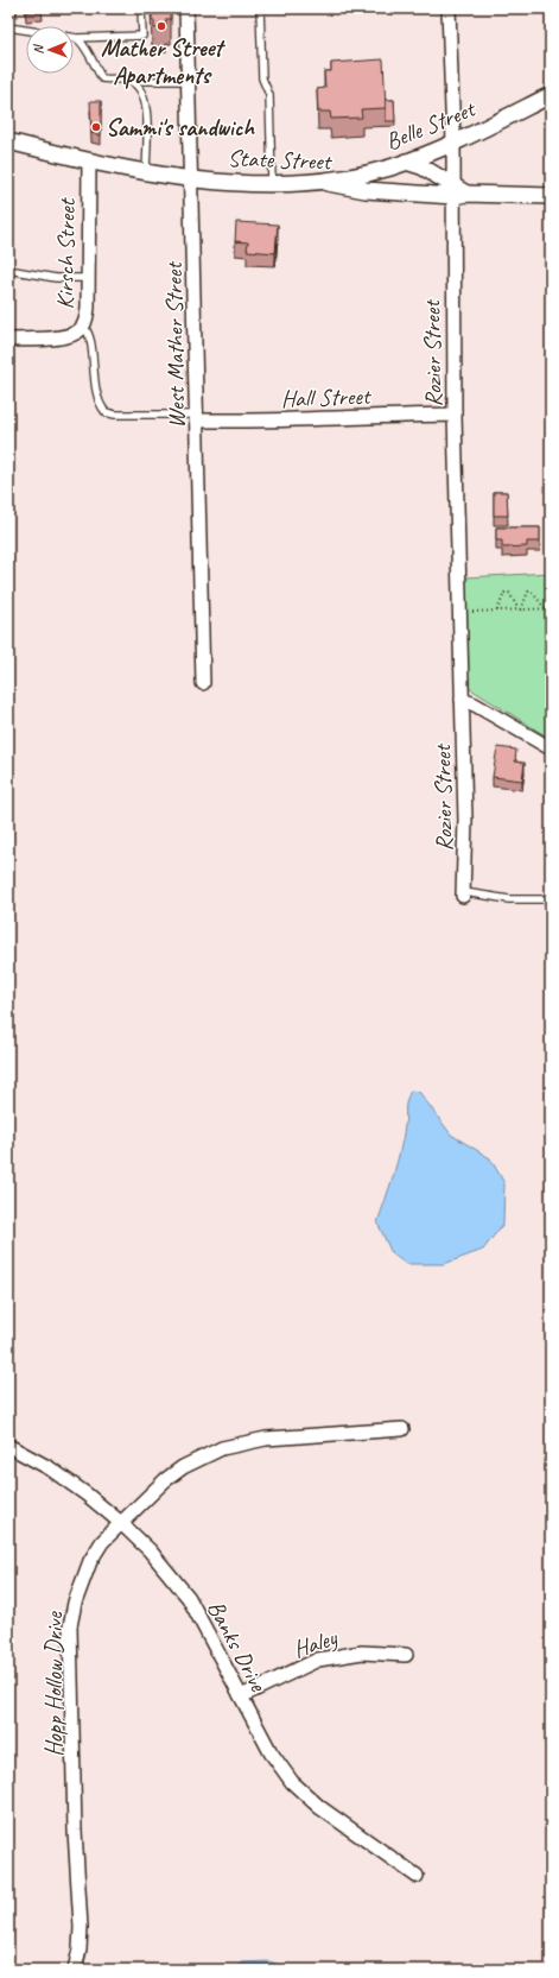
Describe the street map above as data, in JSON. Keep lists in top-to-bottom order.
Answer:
{
  "streets": {
    "street": [
      "Belle Street",
      "State Street",
      "Kirsch Street",
      "West Mather Street",
      "Rozier Street",
      "Hall Street",
      "Haley",
      "Banks Drive",
      "Hopp Hollow Drive"
    ]
  },
  "crossings": [
    ["Belle Street", "State Street"],
    ["Belle Street", "Rozier Street"],
    ["State Street", "Kirsch Street"],
    ["State Street", "West Mather Street"],
    ["State Street", "Rozier Street"],
    ["West Mather Street", "Hall Street"],
    ["Rozier Street", "Hall Street"],
    ["Haley", "Banks Drive"],
    ["Banks Drive", "Hopp Hollow Drive"]
  ],
  "places": ["Mather Street Apartments", "Sammi's sandwich"],
  "north": "left"
}
